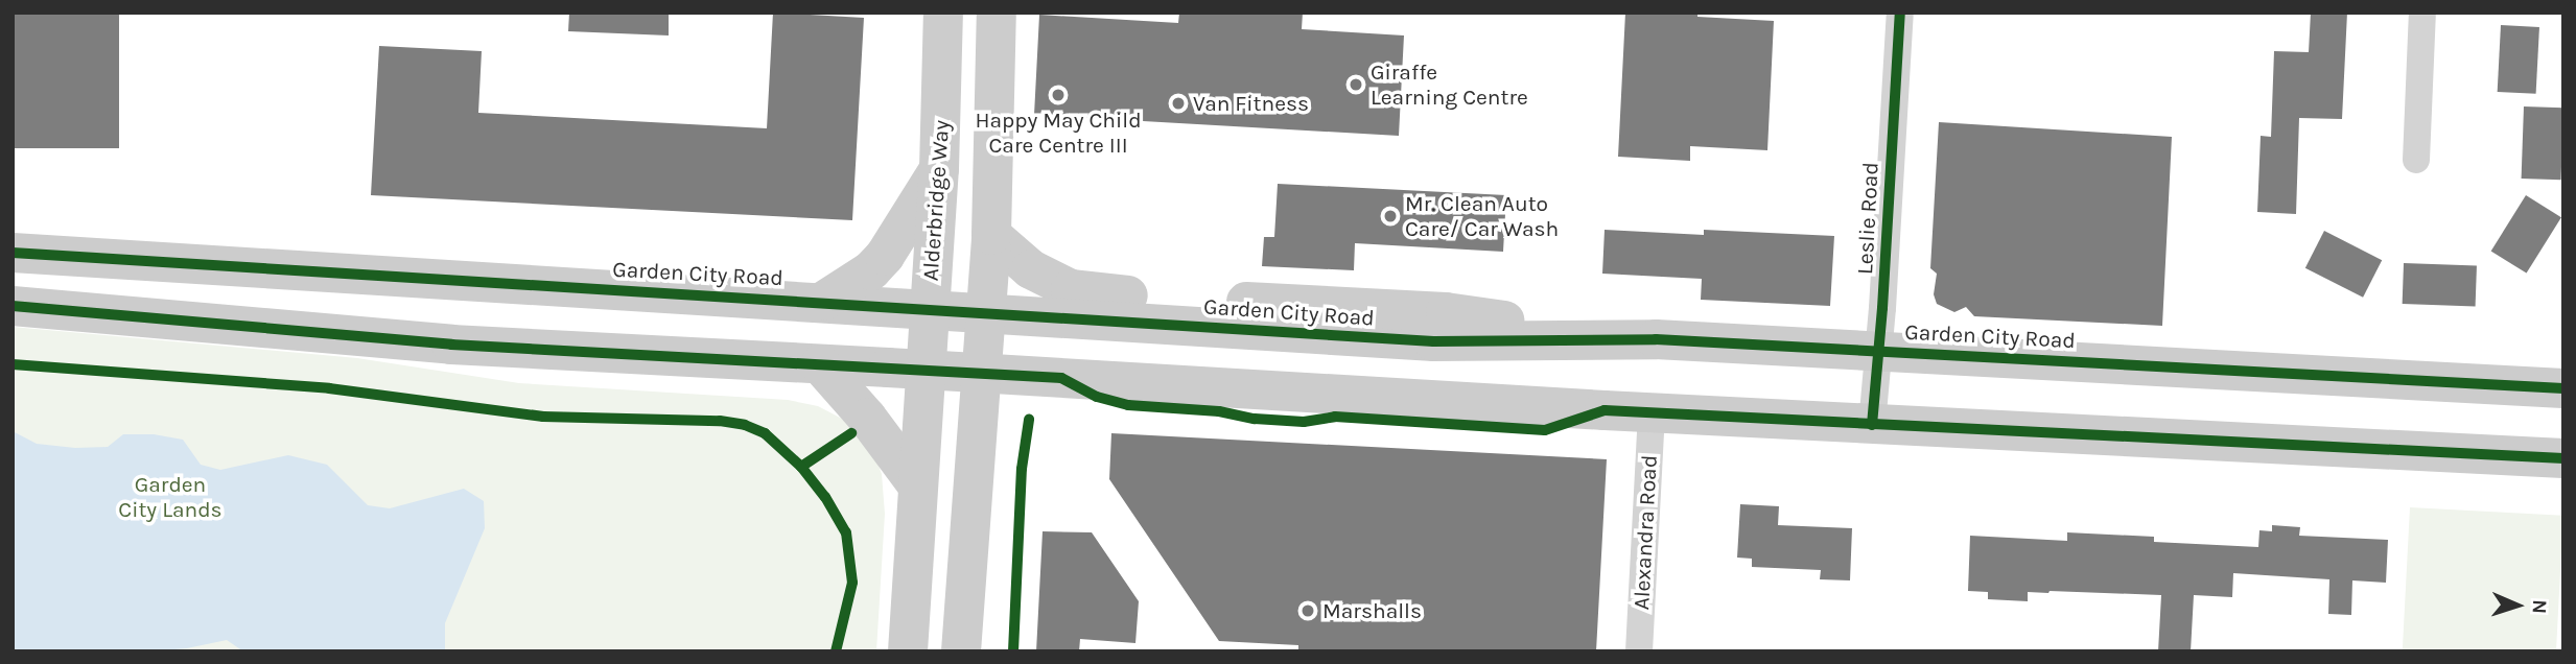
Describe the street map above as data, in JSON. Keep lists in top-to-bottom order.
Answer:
{
  "streets": {
    "main road": ["Alderbridge Way", "Garden City Road"],
    "street": ["Leslie Road", "Alexandra Road"]
  },
  "crossings": [
    ["Alderbridge Way", "Garden City Road"],
    ["Leslie Road", "Garden City Road"]
  ],
  "parks": ["Garden City Lands"],
  "places": [
    "Giraffe Learning Centre",
    "Happy May Child Care Centre III",
    "Van Fitness",
    "Mr. Clean Auto Care/ Car Wash",
    "Marshalls"
  ],
  "north": "right"
}
